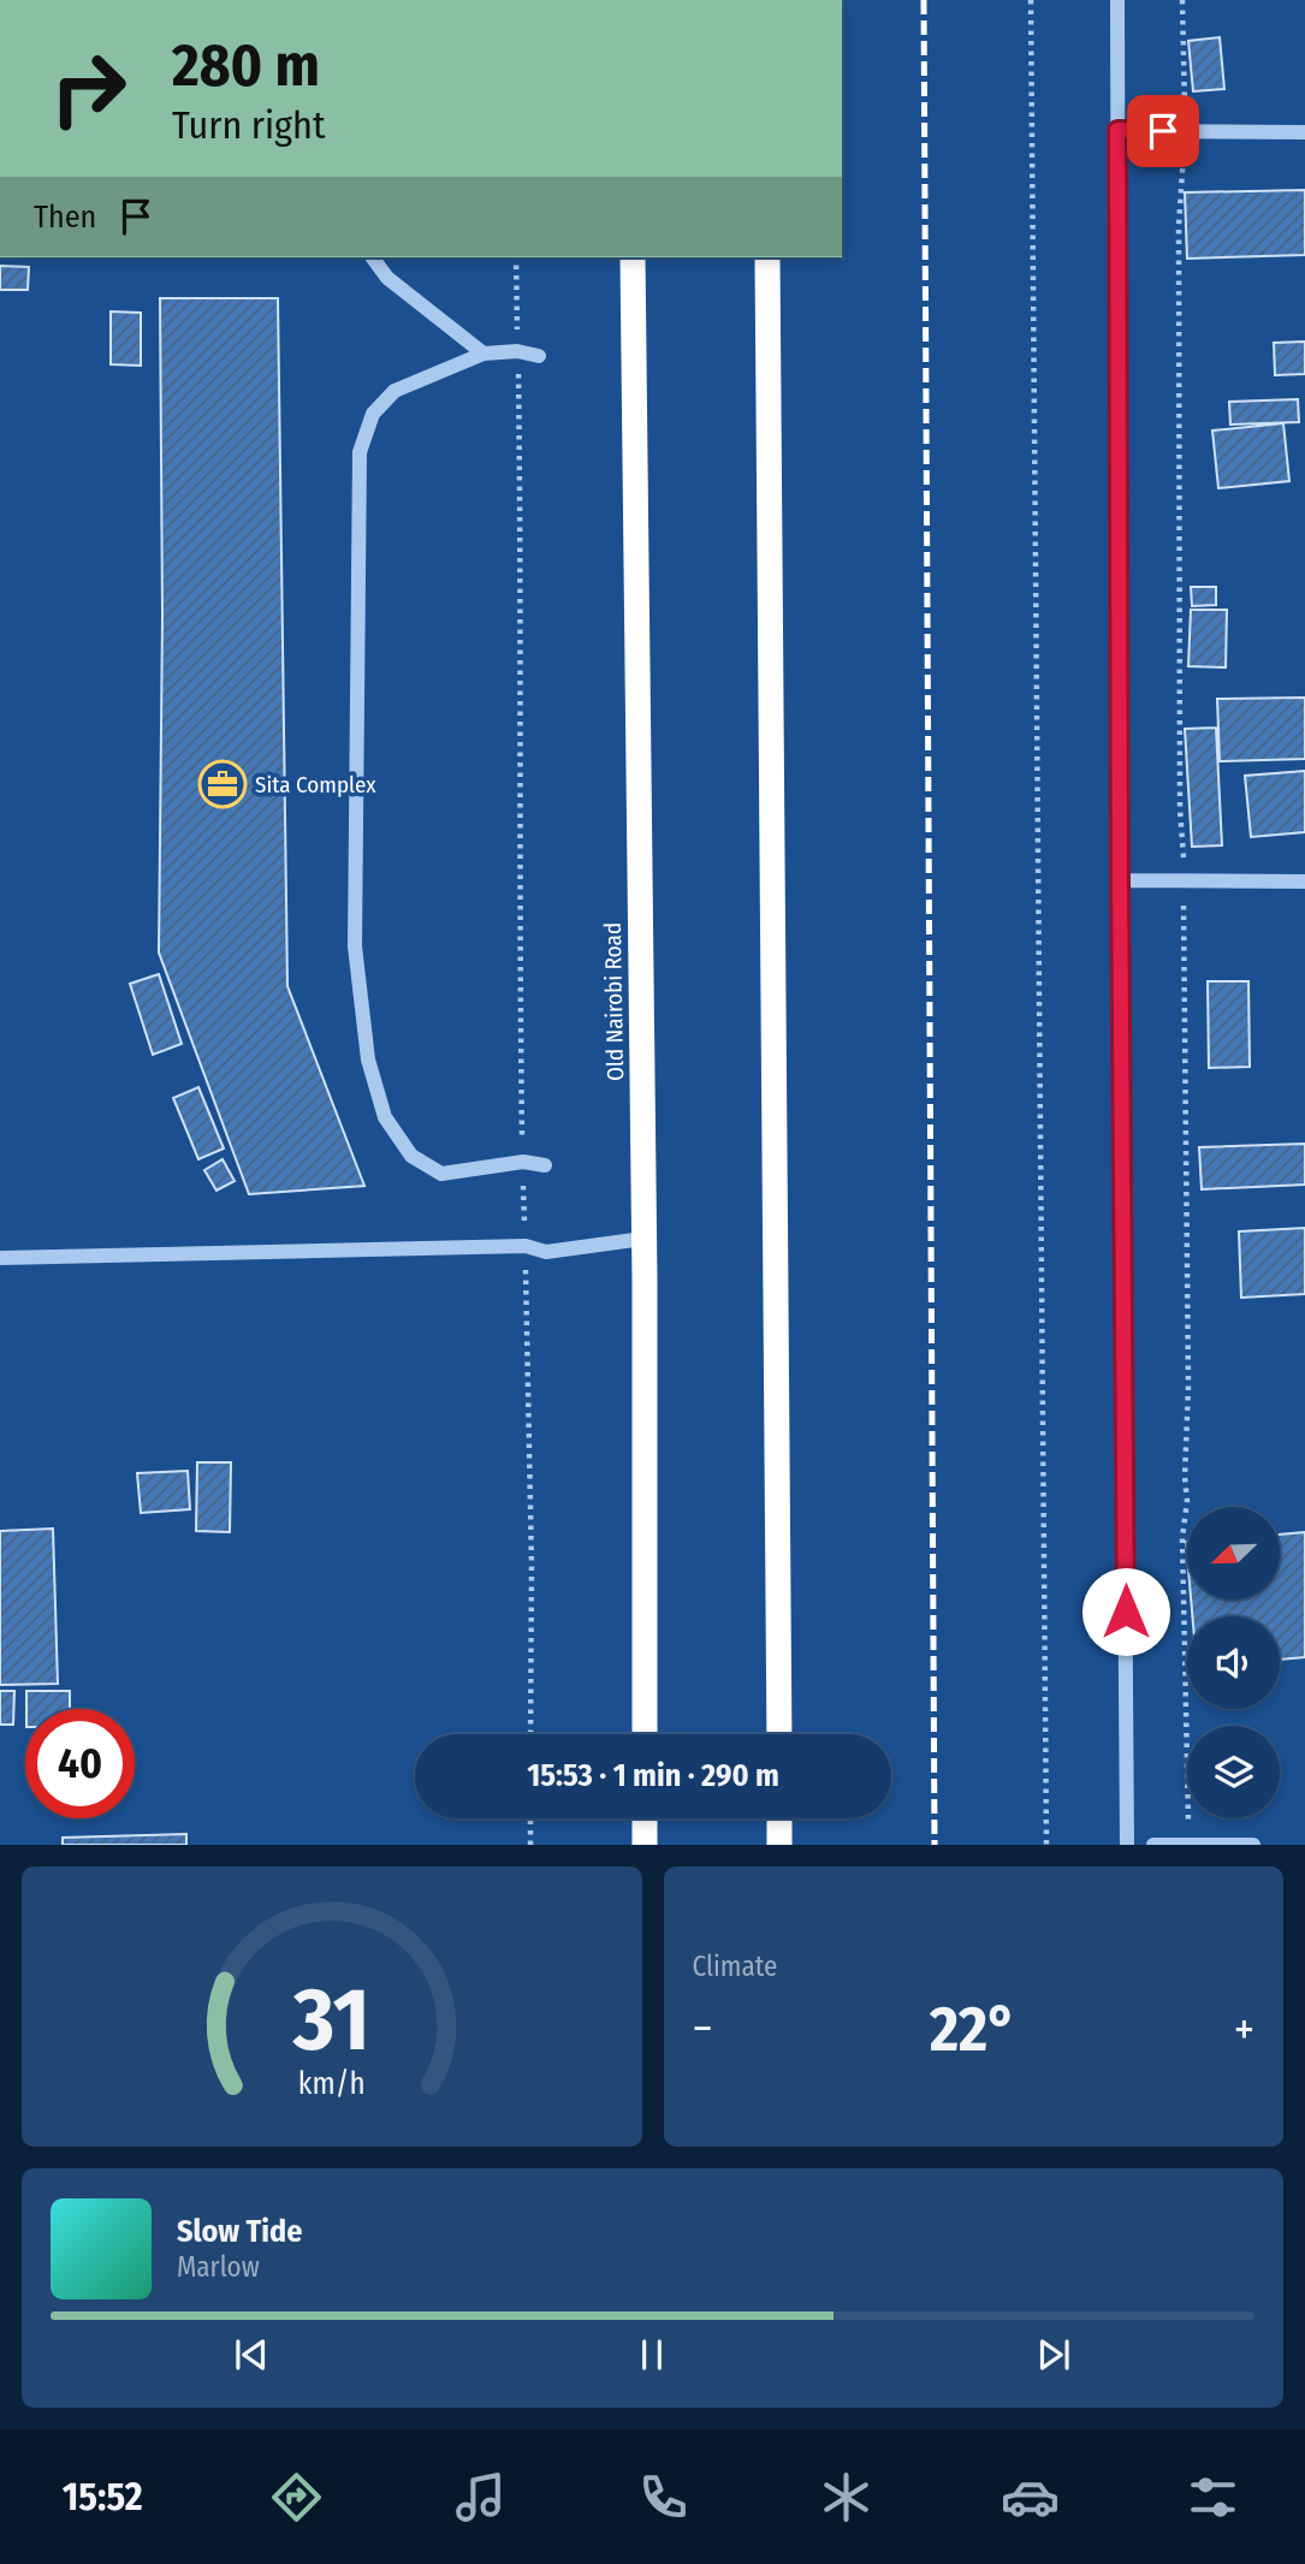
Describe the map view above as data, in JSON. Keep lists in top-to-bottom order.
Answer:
{
  "streets": {
    "highway": ["Old Nairobi Road"]
  },
  "places": {
    "office": ["Sita Complex"]
  },
  "north": "bottom left",
  "page": {
    "turn": ["280 m", "Turn right"],
    "then": "Then",
    "limit": "40",
    "trip": "15:53 · 1 min · 290 m",
    "tile": "Climate",
    "heat": ["−", "22°", "+"],
    "song": ["Slow Tide", "Marlow"],
    "tabs": "15:52",
    "gauge": ["31", "km/h"]
  }
}
